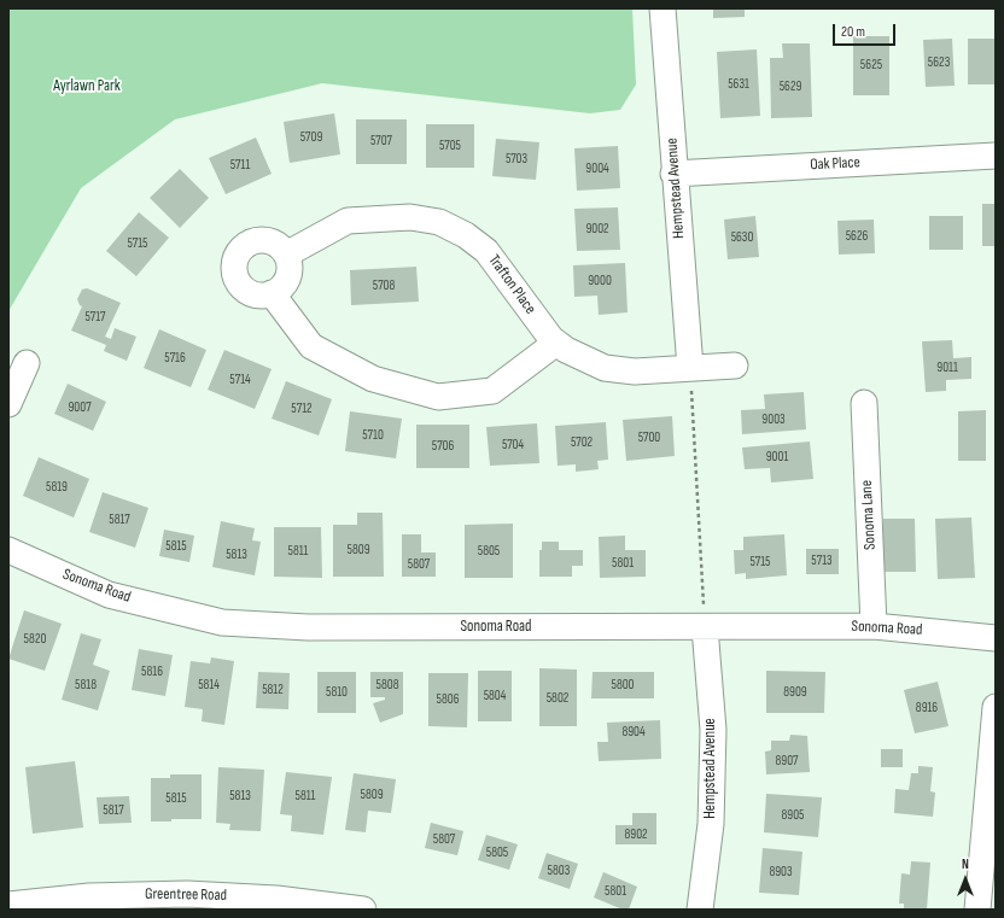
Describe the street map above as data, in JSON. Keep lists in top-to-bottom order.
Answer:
{
  "streets": {
    "street": [
      "Oak Place",
      "Hempstead Avenue",
      "Trafton Place",
      "Sonoma Lane",
      "Sonoma Road",
      "Greentree Road"
    ]
  },
  "crossings": [
    ["Oak Place", "Hempstead Avenue"],
    ["Hempstead Avenue", "Trafton Place"],
    ["Hempstead Avenue", "Sonoma Road"],
    ["Sonoma Lane", "Sonoma Road"]
  ],
  "parks": ["Ayrlawn Park"],
  "house_numbers": [
    "5623",
    "5625",
    "5631",
    "5629",
    "5709",
    "5707",
    "5705",
    "5703",
    "5711",
    "9004",
    "9002",
    "5626",
    "5630",
    "5715",
    "9000",
    "5708",
    "5717",
    "5716",
    "9011",
    "5714",
    "9007",
    "5712",
    "9003",
    "5710",
    "5700",
    "5702",
    "5704",
    "5706",
    "9001",
    "5819",
    "5817",
    "5815",
    "5809",
    "5811",
    "5805",
    "5813",
    "5713",
    "5715",
    "5801",
    "5807",
    "5820",
    "5816",
    "5818",
    "5814",
    "5808",
    "5800",
    "5812",
    "5810",
    "8909",
    "5804",
    "5802",
    "5806",
    "8916",
    "8904",
    "8907",
    "5809",
    "5813",
    "5811",
    "5815",
    "5817",
    "8905",
    "8902",
    "5807",
    "5805",
    "5803",
    "8903",
    "5801"
  ],
  "scale_bar": "20 m",
  "north": "top"
}
